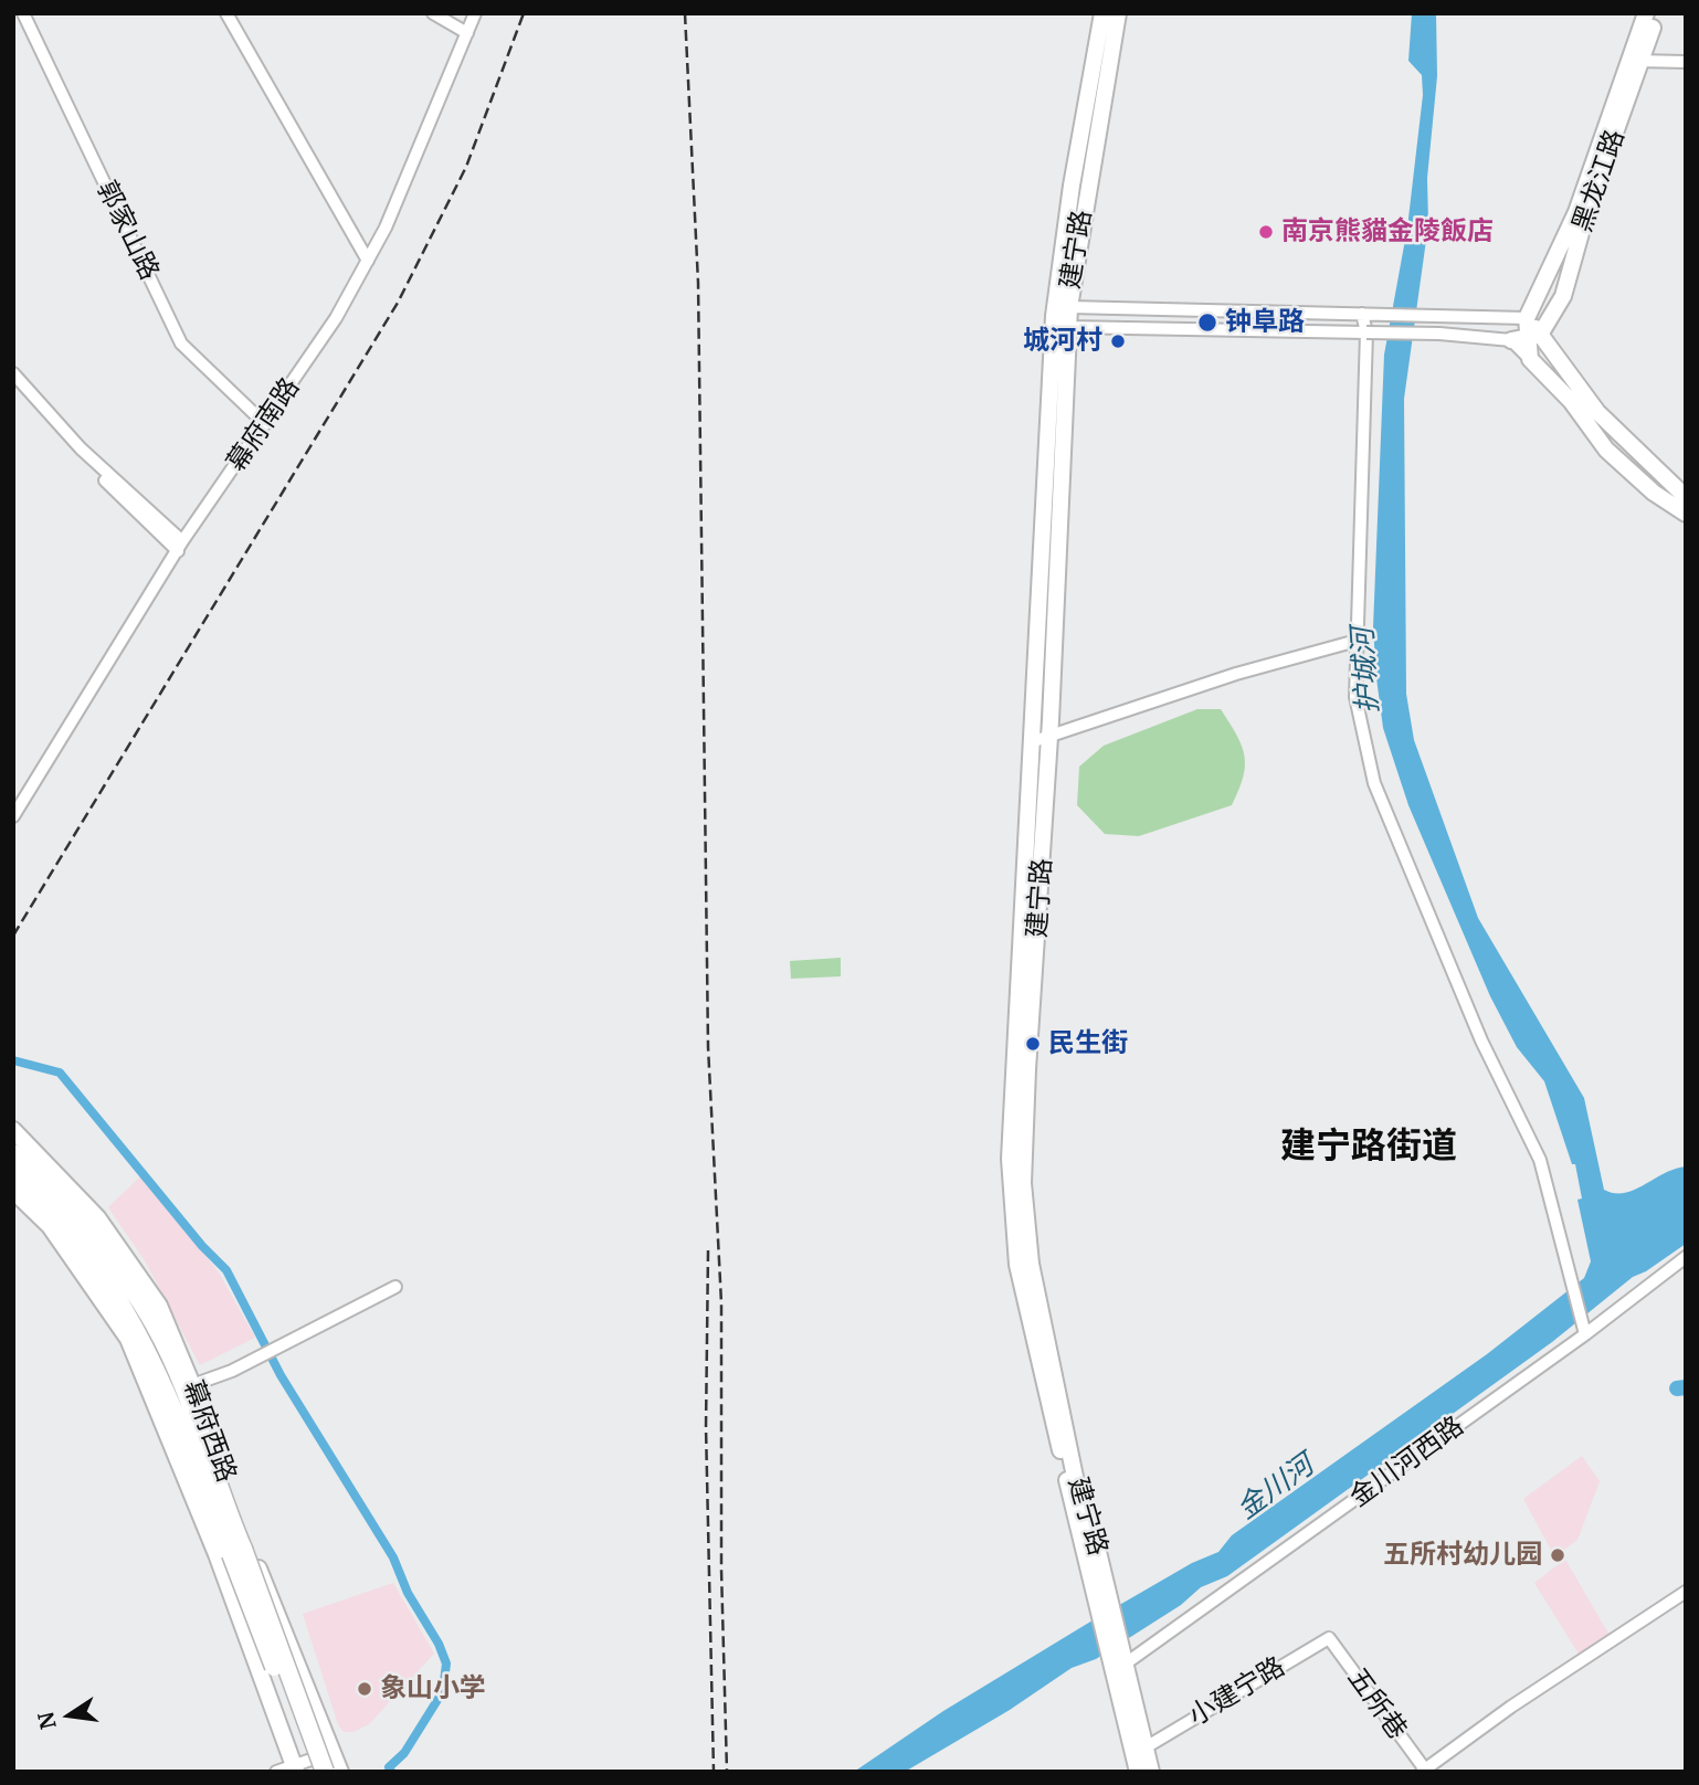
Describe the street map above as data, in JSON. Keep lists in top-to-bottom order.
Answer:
{
  "streets": {
    "highway": ["幕府西路"],
    "main road": ["黑龙江路", "建宁路"],
    "street": [
      "郭家山路",
      "幕府南路",
      "金川河西路",
      "小建宁路",
      "五所巷"
    ]
  },
  "crossings": [
    ["郭家山路", "幕府南路"],
    ["建宁路", "金川河西路"],
    ["建宁路", "小建宁路"],
    ["小建宁路", "五所巷"]
  ],
  "districts": ["建宁路街道"],
  "water": ["护城河", "金川河"],
  "places": [
    "南京熊貓金陵飯店",
    "钟阜路",
    "城河村",
    "民生街",
    "五所村幼儿园",
    "象山小学"
  ],
  "north": "left"
}
